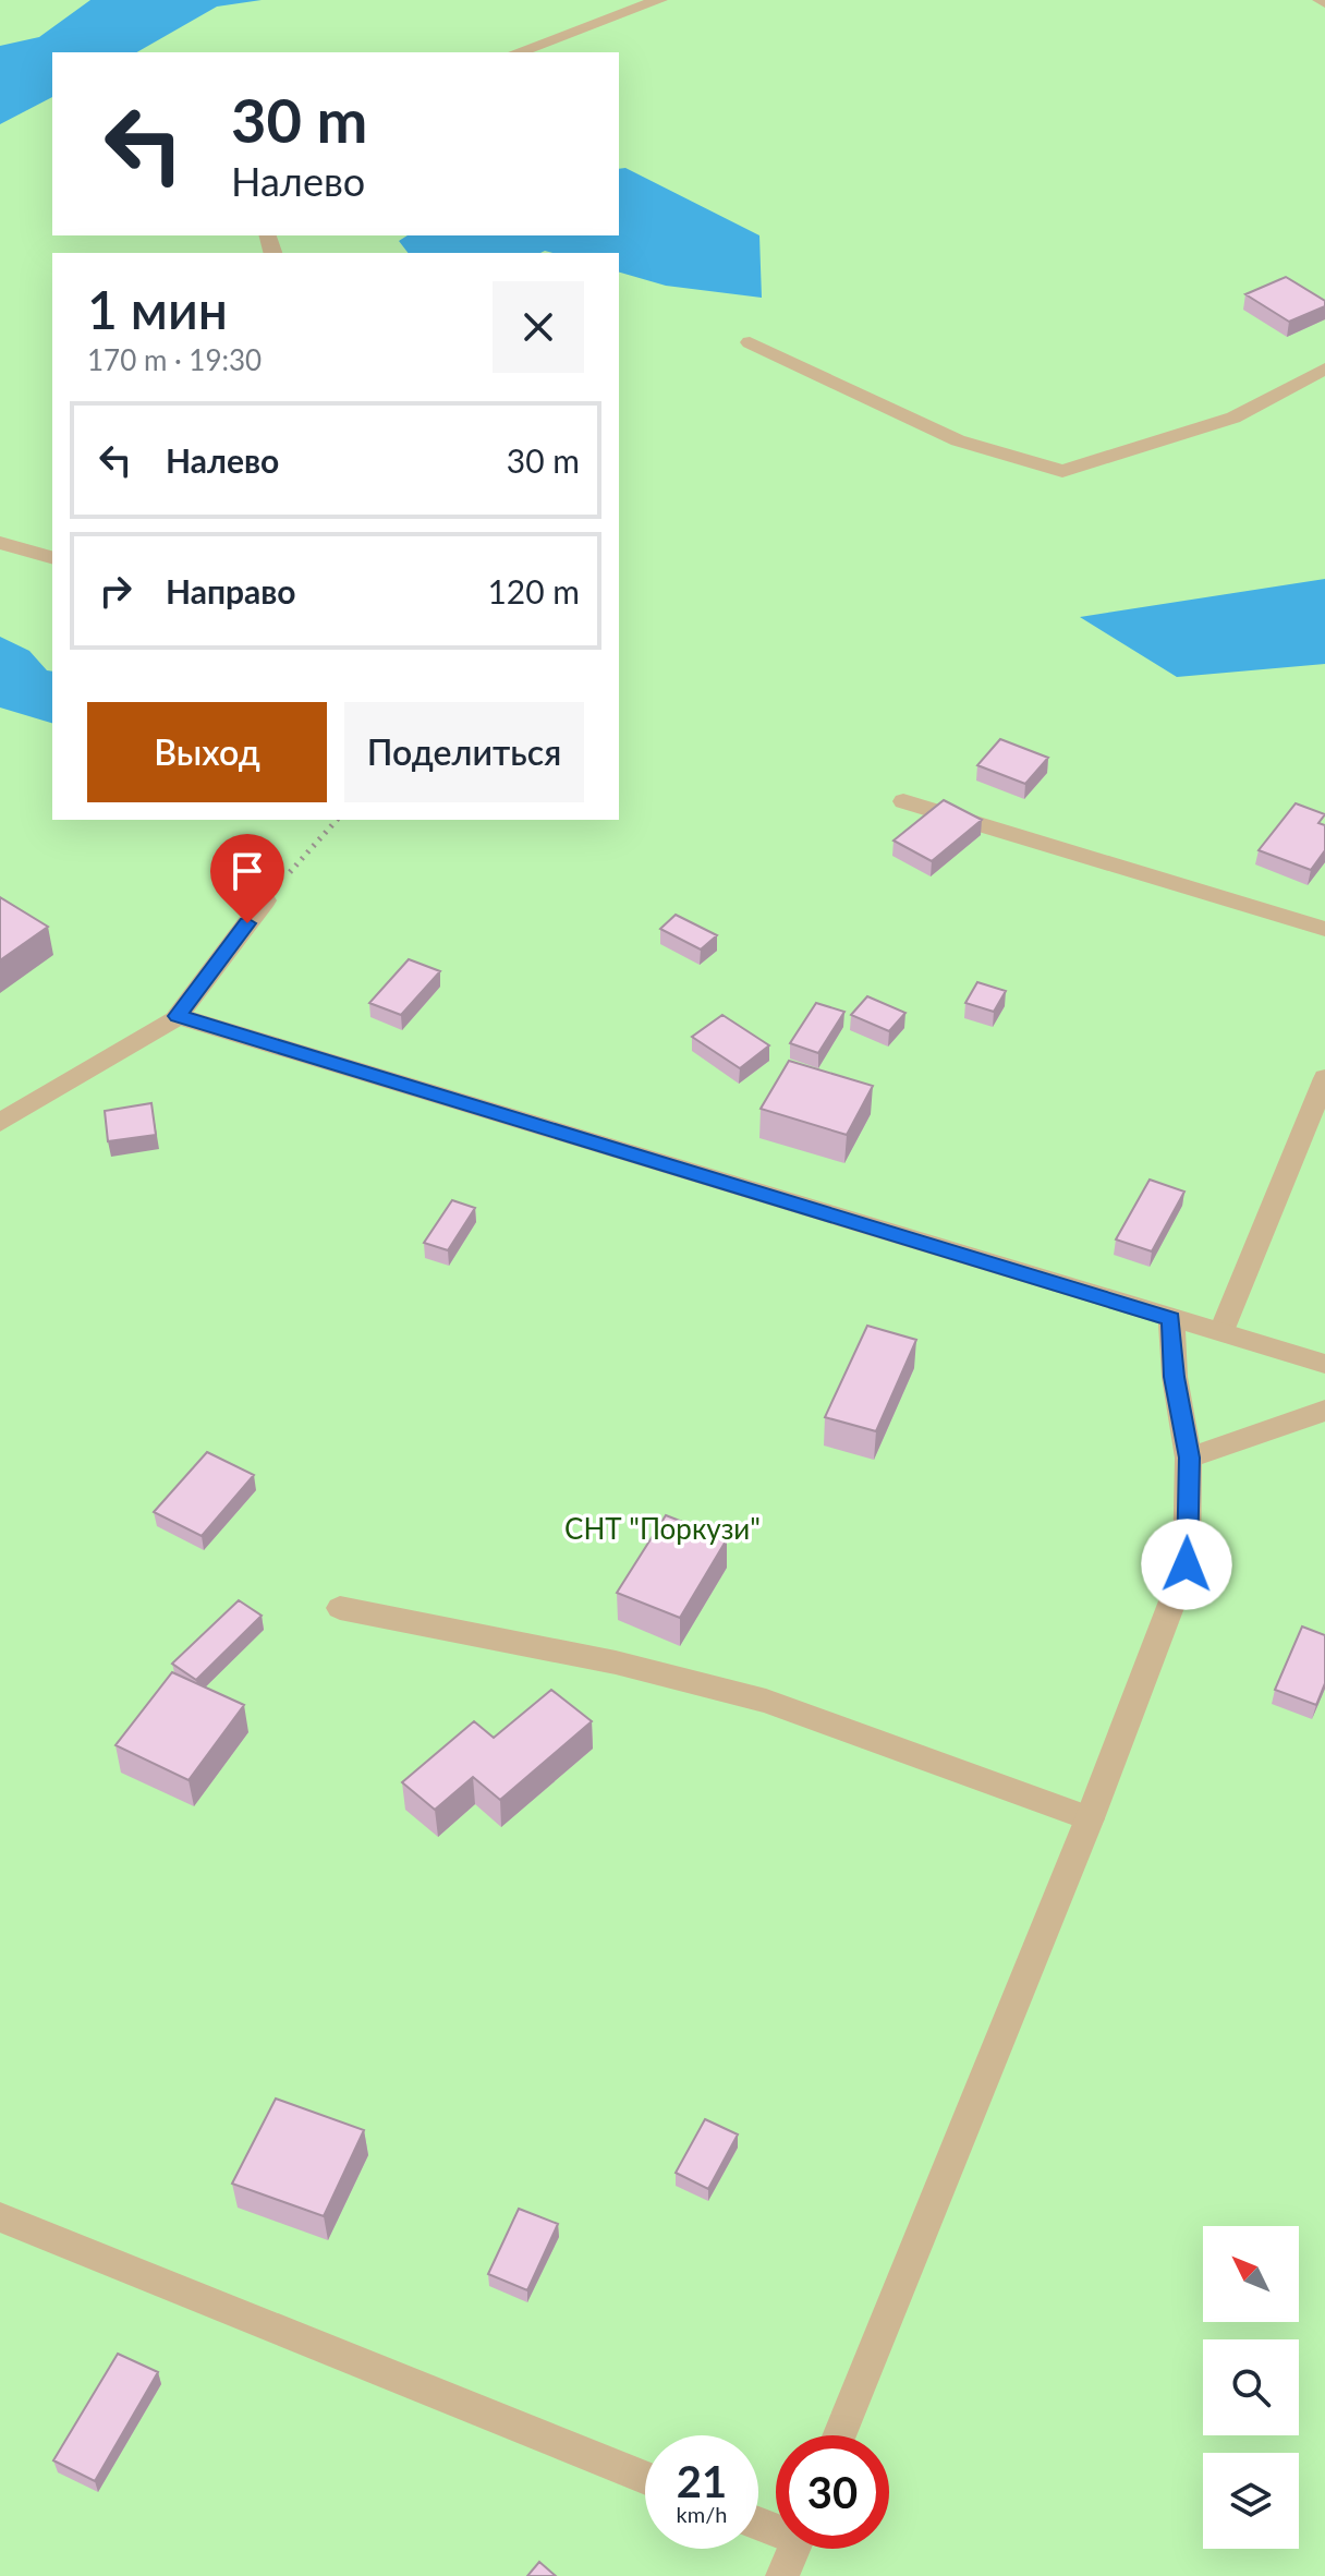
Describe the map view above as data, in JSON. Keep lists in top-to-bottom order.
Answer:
{
  "parks": ["СНТ \"Поркузи\""],
  "north": "top left",
  "page": {
    "turn": ["30 m", "Налево"],
    "heading": ["1 мин", "170 m · 19:30"],
    "list": [
      {
        "name": "Налево",
        "value": "30 m"
      },
      {
        "name": "Направо",
        "value": "120 m"
      }
    ],
    "buttons": ["Выход", "Поделиться"],
    "speed": "21 km/h",
    "limit": "30"
  }
}
